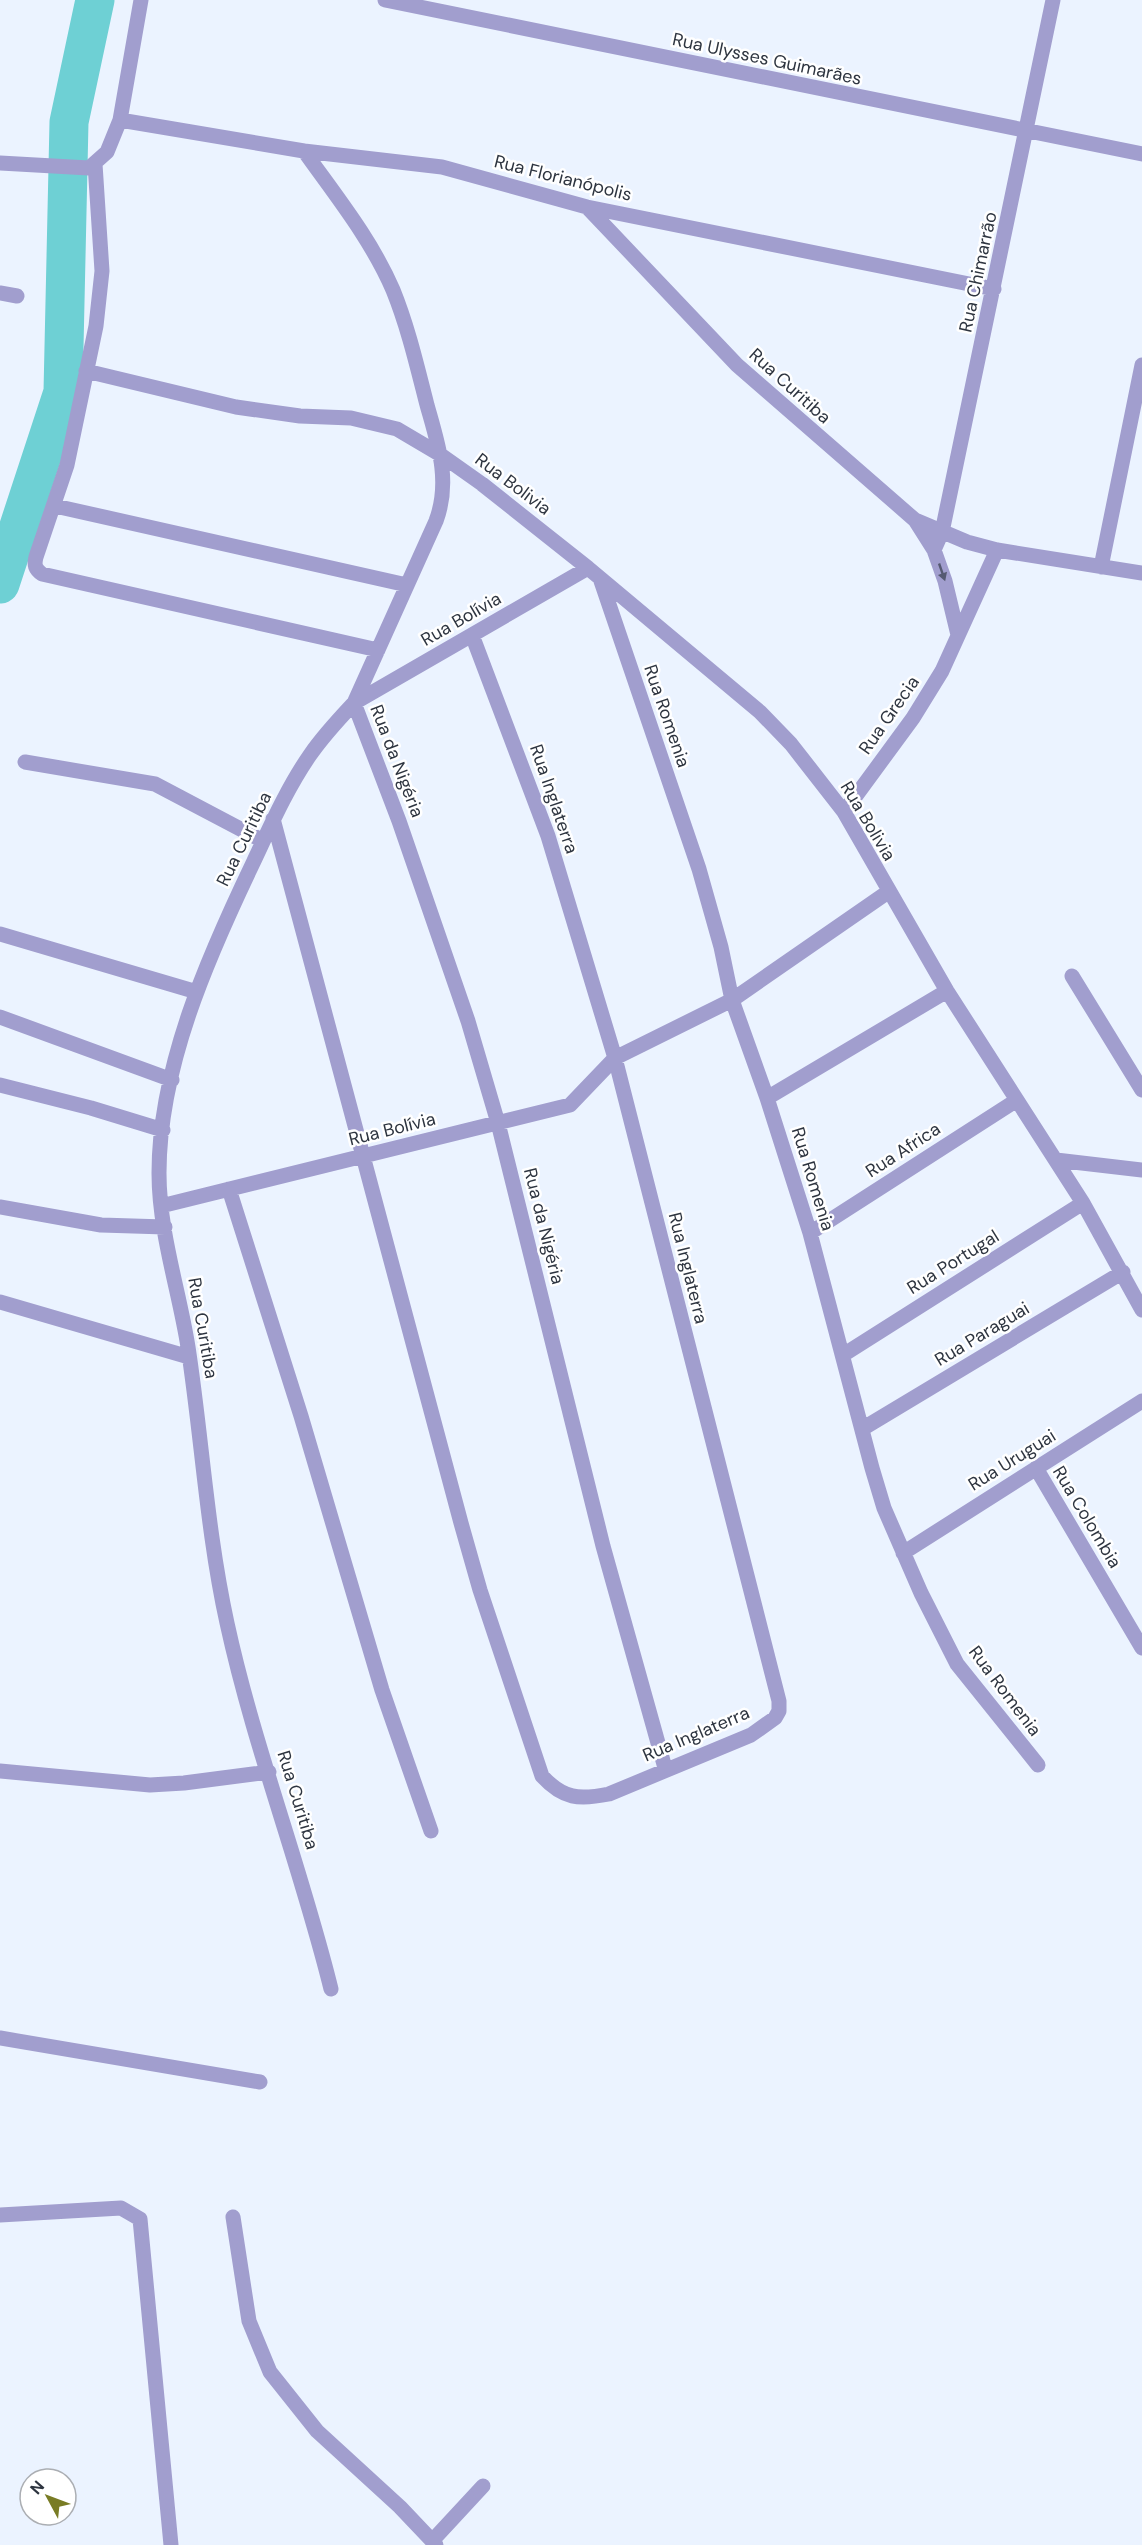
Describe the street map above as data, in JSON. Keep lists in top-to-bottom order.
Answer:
{
  "streets": {
    "street": [
      "Rua Ulysses Guimarães",
      "Rua Florianópolis",
      "Rua Chimarrão",
      "Rua Curitiba",
      "Rua Bolivia",
      "Rua Bolívia",
      "Rua Grecia",
      "Rua Romenia",
      "Rua da Nigéria",
      "Rua Inglaterra",
      "Rua Africa",
      "Rua Portugal",
      "Rua Paraguai",
      "Rua Uruguai",
      "Rua Colombia"
    ]
  },
  "crossings": [
    ["Rua Ulysses Guimarães", "Rua Chimarrão"],
    ["Rua Florianópolis", "Rua Chimarrão"],
    ["Rua Florianópolis", "Rua Curitiba"],
    ["Rua Chimarrão", "Rua Curitiba"],
    ["Rua Curitiba", "Rua Bolívia"],
    ["Rua Curitiba", "Rua Grecia"],
    ["Rua Curitiba", "Rua da Nigéria"],
    ["Rua Curitiba", "Rua Inglaterra"],
    ["Rua Bolivia", "Rua Bolívia"],
    ["Rua Bolivia", "Rua Grecia"],
    ["Rua Bolivia", "Rua Romenia"],
    ["Rua Bolivia", "Rua Africa"],
    ["Rua Bolivia", "Rua Portugal"],
    ["Rua Bolivia", "Rua Paraguai"],
    ["Rua Bolívia", "Rua Romenia"],
    ["Rua Bolívia", "Rua da Nigéria"],
    ["Rua Bolívia", "Rua Inglaterra"],
    ["Rua Romenia", "Rua Africa"],
    ["Rua Romenia", "Rua Portugal"],
    ["Rua Romenia", "Rua Paraguai"],
    ["Rua Romenia", "Rua Uruguai"],
    ["Rua da Nigéria", "Rua Inglaterra"],
    ["Rua Uruguai", "Rua Colombia"]
  ],
  "north": "top left"
}
